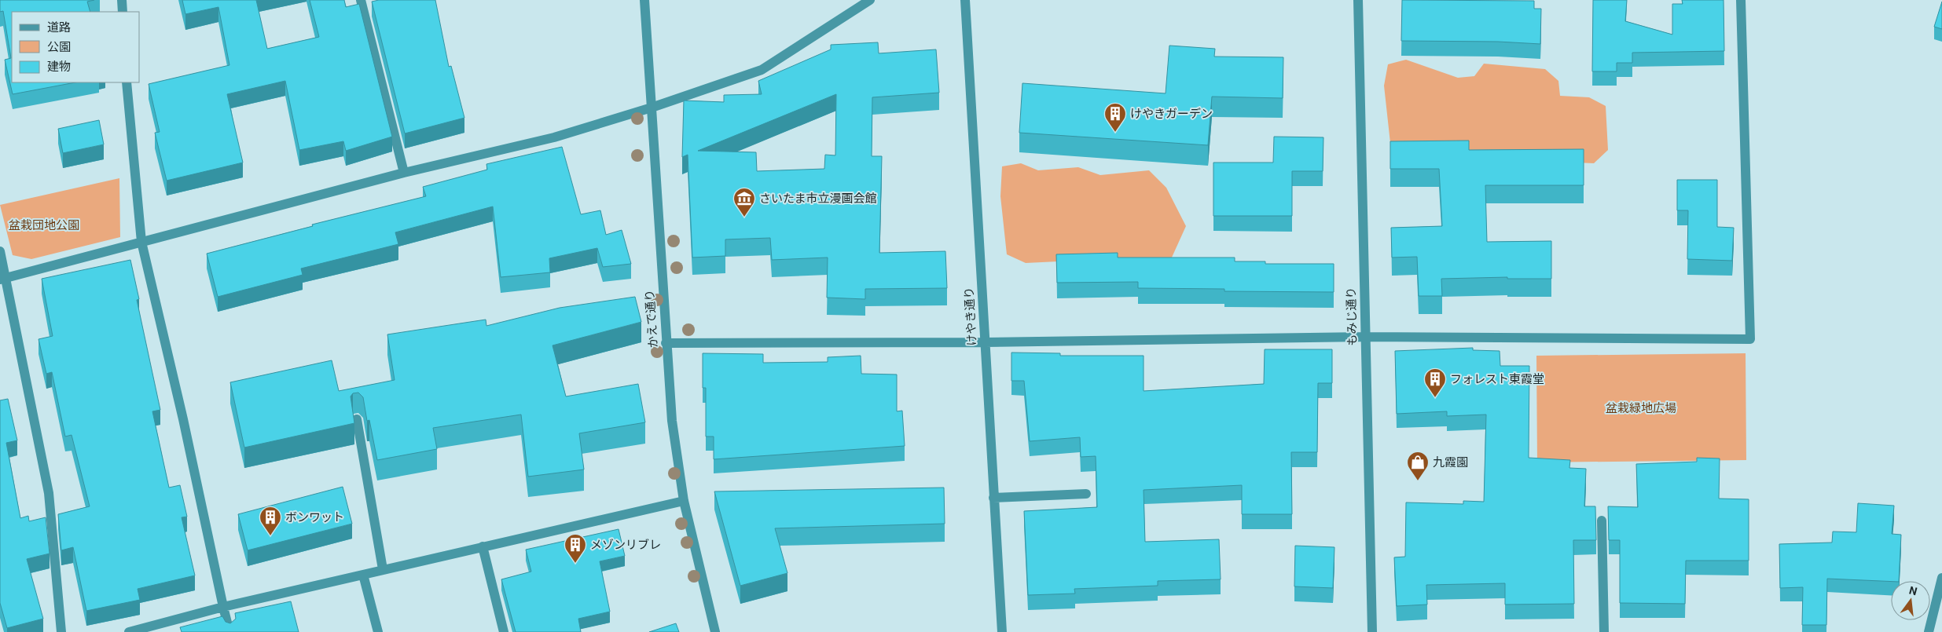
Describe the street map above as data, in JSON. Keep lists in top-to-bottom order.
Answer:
{
  "streets": {
    "street": ["けやき通り", "もみじ通り", "かえで通り"]
  },
  "parks": ["盆栽団地公園", "盆栽緑地広場"],
  "places": {
    "building": [
      "けやきガーデン",
      "フォレスト東霞堂",
      "ボンワット",
      "メゾンリブレ"
    ],
    "museum": ["さいたま市立漫画会館"],
    "shop": ["九霞園"]
  },
  "legend": ["道路", "公園", "建物"],
  "north": "top"
}
